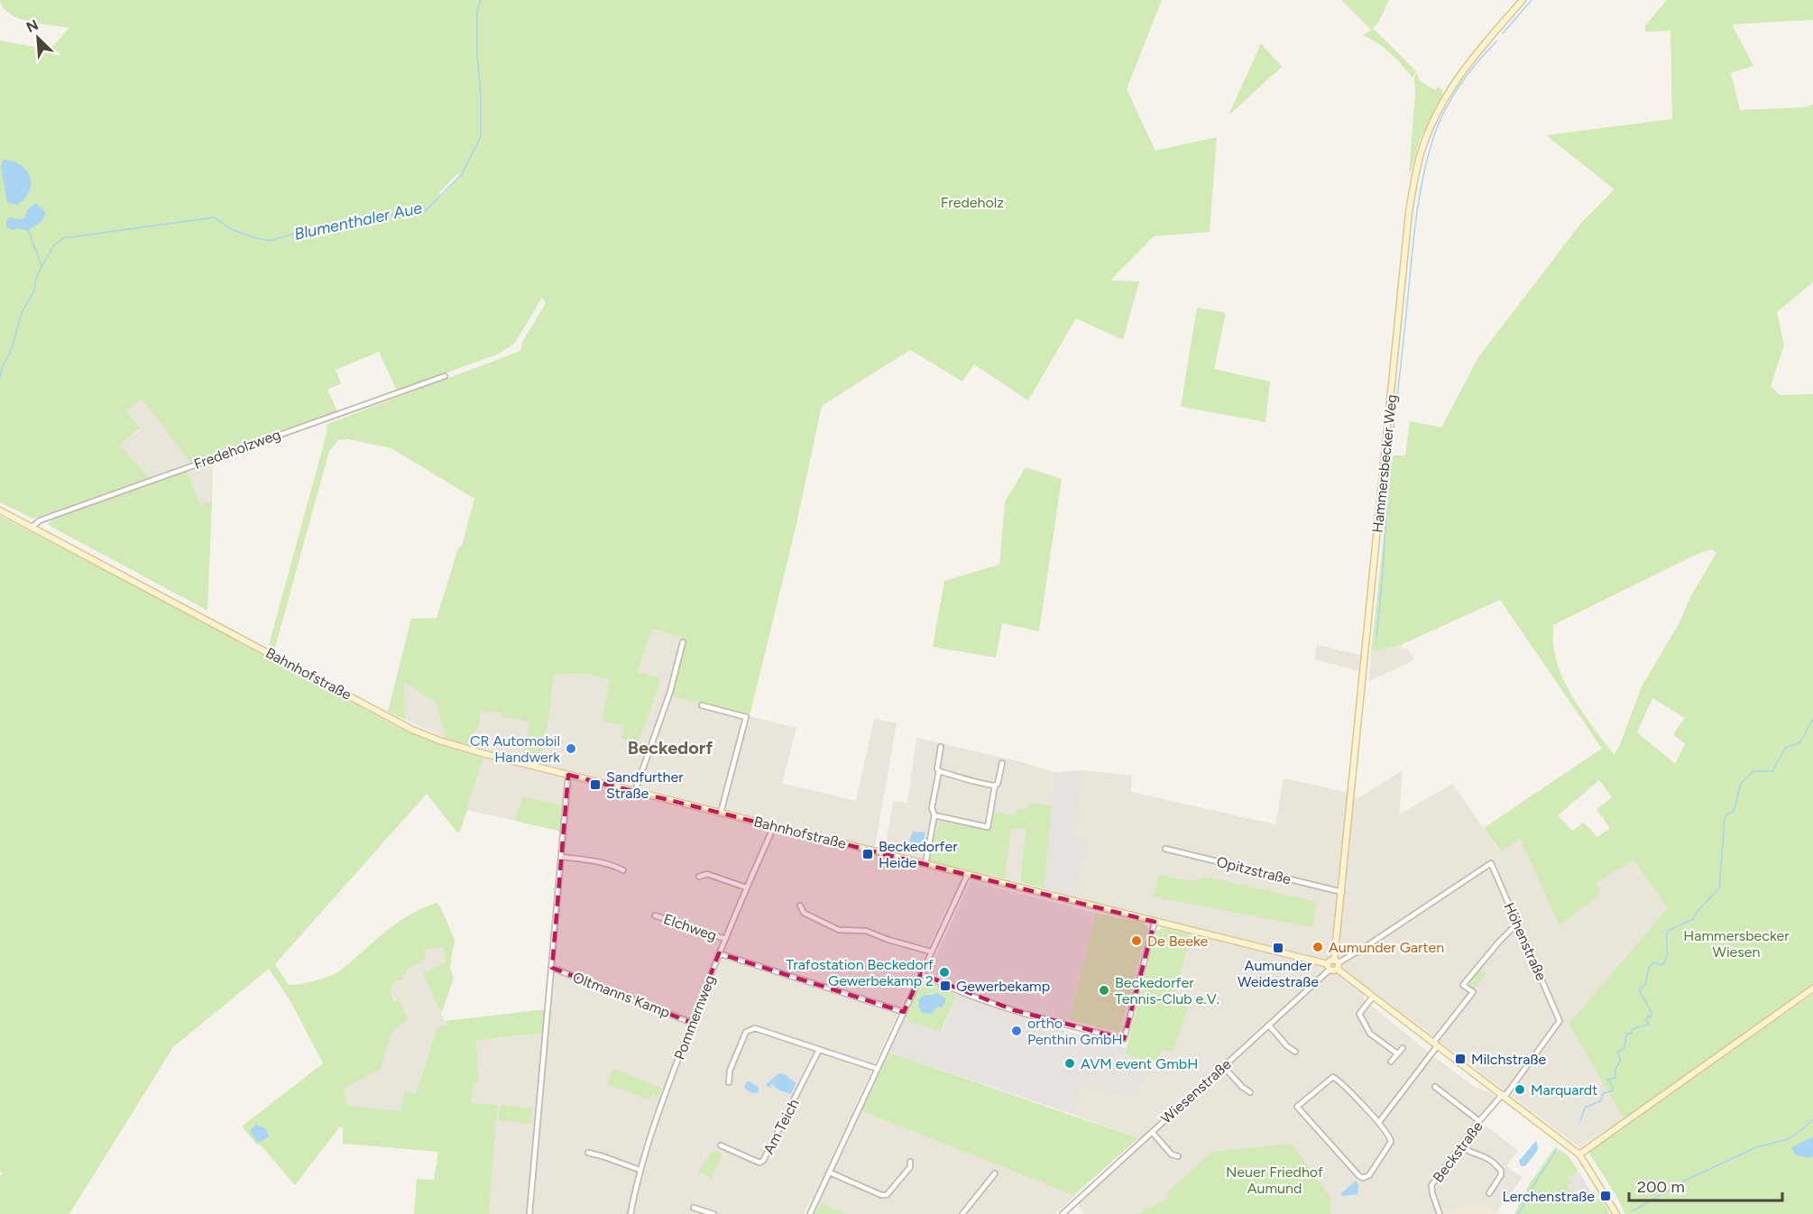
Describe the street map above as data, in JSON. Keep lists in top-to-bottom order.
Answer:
{
  "streets": {
    "street": [
      "Fredeholzweg",
      "Hammersbecker Weg",
      "Bahnhofstraße",
      "Opitzstraße",
      "Elchweg",
      "Höhenstraße",
      "Oltmanns Kamp",
      "Pommernweg",
      "Wiesenstraße",
      "Am Teich",
      "Beckstraße"
    ]
  },
  "crossings": [
    ["Fredeholzweg", "Bahnhofstraße"],
    ["Hammersbecker Weg", "Opitzstraße"],
    ["Hammersbecker Weg", "Höhenstraße"],
    ["Bahnhofstraße", "Pommernweg"],
    ["Bahnhofstraße", "Wiesenstraße"],
    ["Elchweg", "Pommernweg"],
    ["Höhenstraße", "Beckstraße"],
    ["Oltmanns Kamp", "Pommernweg"]
  ],
  "districts": ["Beckedorf"],
  "water": ["Blumenthaler Aue"],
  "parks": ["Fredeholz", "Hammersbecker Wiesen", "Neuer Friedhof Aumund"],
  "places": {
    "other": [
      "CR Automobil Handwerk",
      "De Beeke",
      "Aumunder Garten",
      "Trafostation Beckedorf Gewerbekamp 2",
      "Beckedorfer Tennis-Club e.V.",
      "ortho Penthin GmbH",
      "AVM event GmbH",
      "Marquardt"
    ],
    "transit": [
      "Sandfurther Straße",
      "Beckedorfer Heide",
      "Aumunder Weidestraße",
      "Gewerbekamp",
      "Milchstraße",
      "Lerchenstraße"
    ]
  },
  "scale_bar": "200 m",
  "north": "top left"
}
